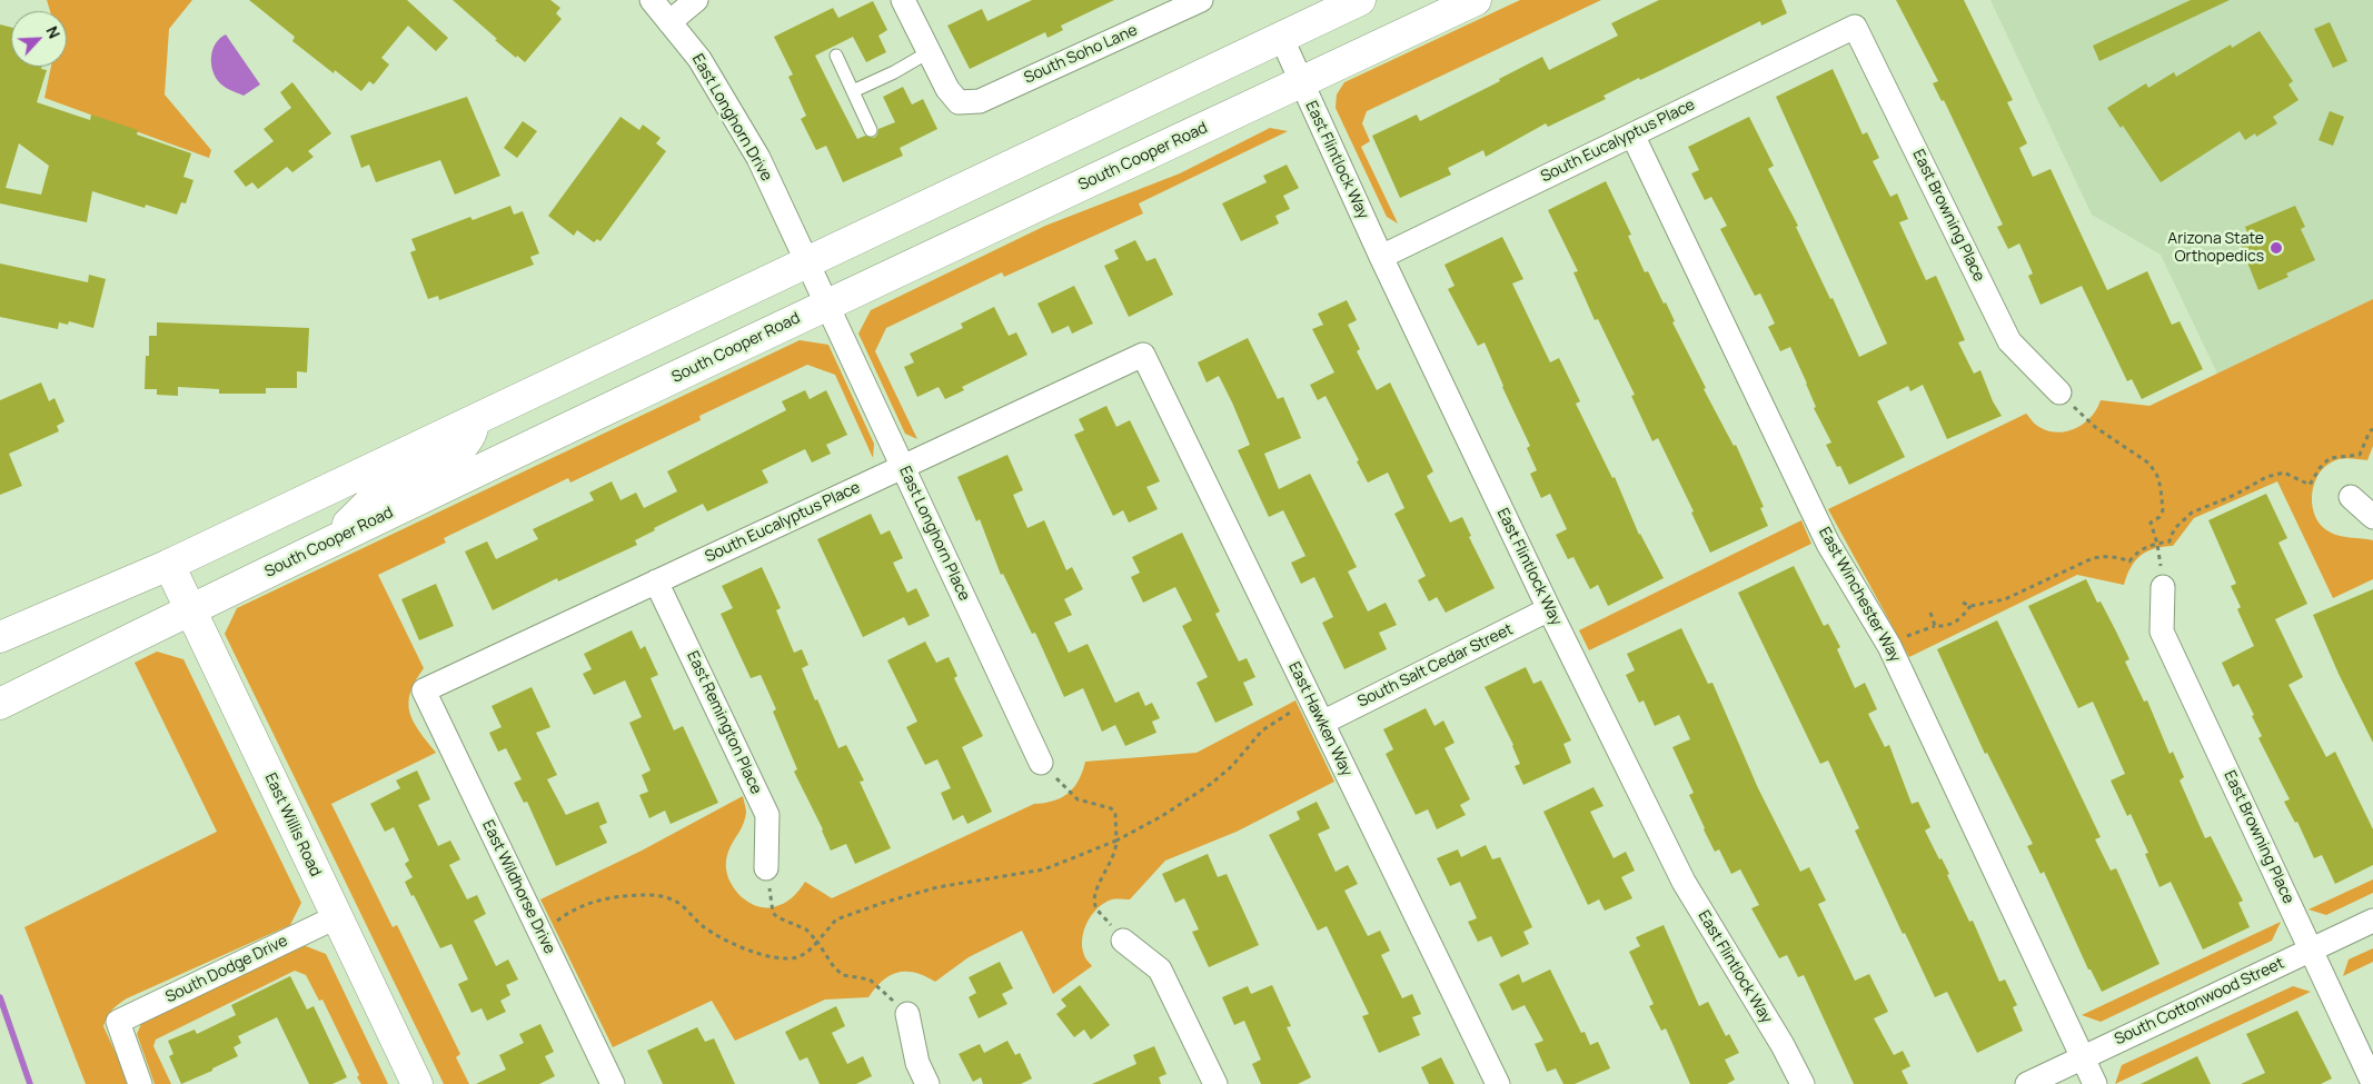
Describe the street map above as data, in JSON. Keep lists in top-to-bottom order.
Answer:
{
  "streets": {
    "main road": ["South Cooper Road", "East Willis Road"],
    "street": [
      "South Soho Lane",
      "East Longhorn Drive",
      "South Eucalyptus Place",
      "East Flintlock Way",
      "East Browning Place",
      "East Longhorn Place",
      "East Winchester Way",
      "South Salt Cedar Street",
      "East Hawken Way",
      "East Remington Place",
      "East Wildhorse Drive",
      "South Dodge Drive",
      "South Cottonwood Street"
    ]
  },
  "crossings": [
    ["East Longhorn Drive", "South Cooper Road"],
    ["East Longhorn Drive", "East Longhorn Place"],
    ["South Eucalyptus Place", "East Flintlock Way"],
    ["South Eucalyptus Place", "East Browning Place"],
    ["South Eucalyptus Place", "East Longhorn Place"],
    ["South Eucalyptus Place", "East Winchester Way"],
    ["South Eucalyptus Place", "East Hawken Way"],
    ["South Eucalyptus Place", "East Remington Place"],
    ["South Eucalyptus Place", "East Wildhorse Drive"],
    ["South Cooper Road", "East Flintlock Way"],
    ["South Cooper Road", "East Longhorn Place"],
    ["South Cooper Road", "East Willis Road"],
    ["East Flintlock Way", "South Salt Cedar Street"],
    ["East Browning Place", "South Cottonwood Street"],
    ["East Winchester Way", "South Cottonwood Street"],
    ["South Salt Cedar Street", "East Hawken Way"],
    ["East Willis Road", "South Dodge Drive"]
  ],
  "places": ["Arizona State Orthopedics"],
  "north": "top right"
}
